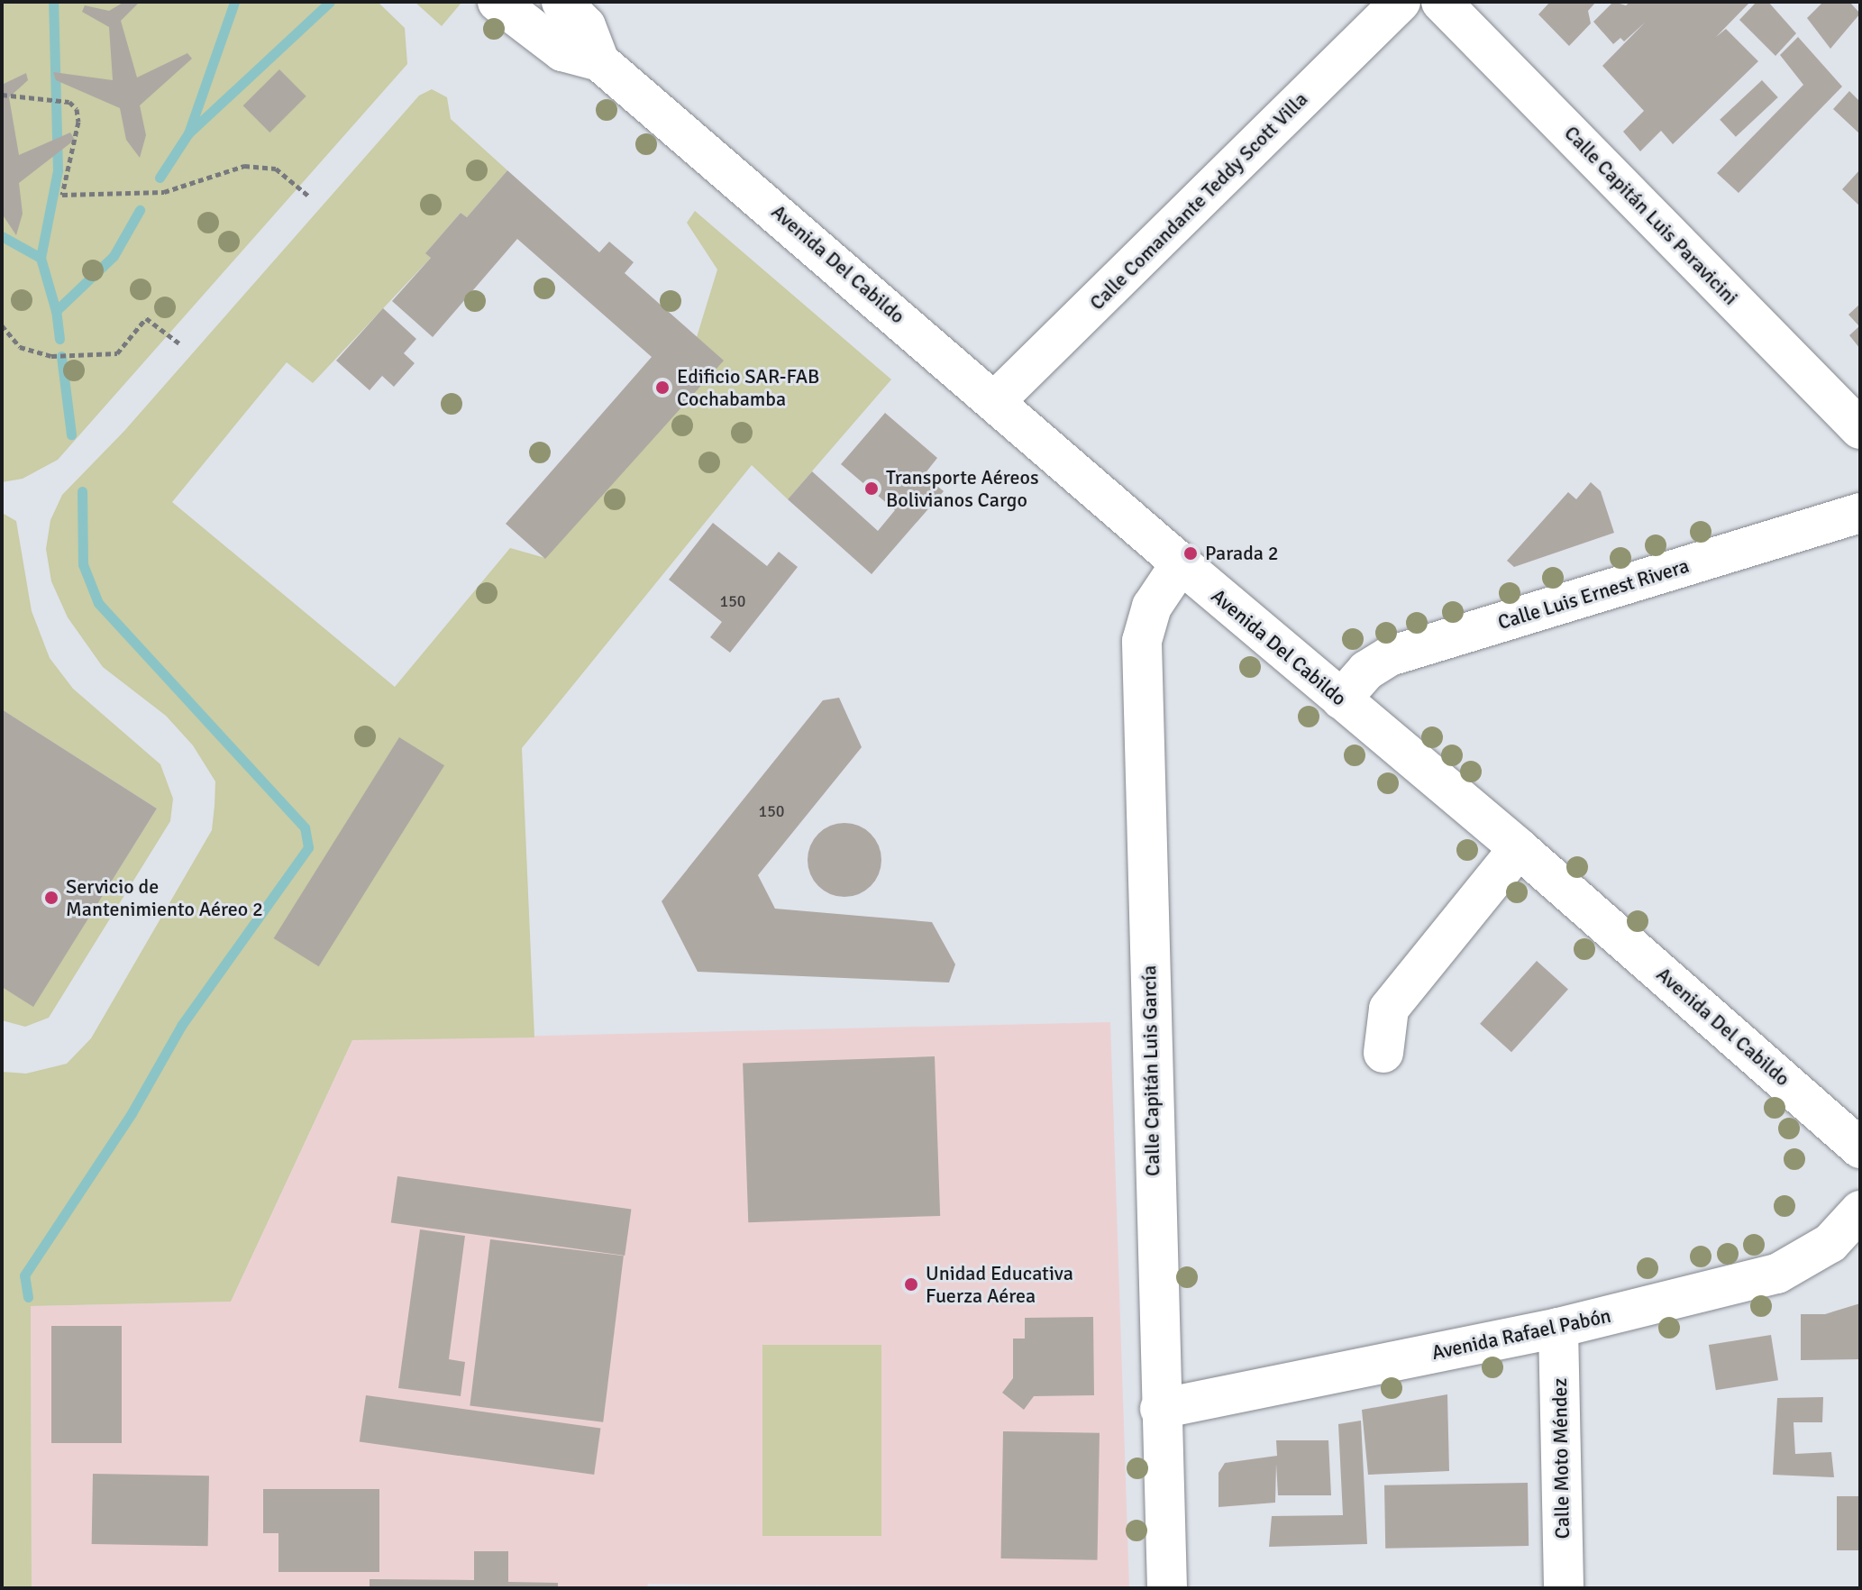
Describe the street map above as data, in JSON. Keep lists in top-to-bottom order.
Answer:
{
  "streets": {
    "street": [
      "Calle Comandante Teddy Scott Villa",
      "Calle Capitán Luis Paravicini",
      "Avenida Del Cabildo",
      "Calle Luis Ernest Rivera",
      "Calle Capitán Luis García",
      "Avenida Rafael Pabón",
      "Calle Moto Méndez"
    ]
  },
  "crossings": [
    ["Calle Comandante Teddy Scott Villa", "Avenida Del Cabildo"],
    ["Avenida Del Cabildo", "Calle Luis Ernest Rivera"],
    ["Avenida Del Cabildo", "Calle Capitán Luis García"],
    ["Calle Capitán Luis García", "Avenida Rafael Pabón"],
    ["Avenida Rafael Pabón", "Calle Moto Méndez"]
  ],
  "places": [
    "Edificio SAR-FAB Cochabamba",
    "Transporte Aéreos Bolivianos Cargo",
    "Parada 2",
    "Servicio de Mantenimiento Aéreo 2",
    "Unidad Educativa Fuerza Aérea"
  ],
  "house_numbers": ["150", "150"]
}
